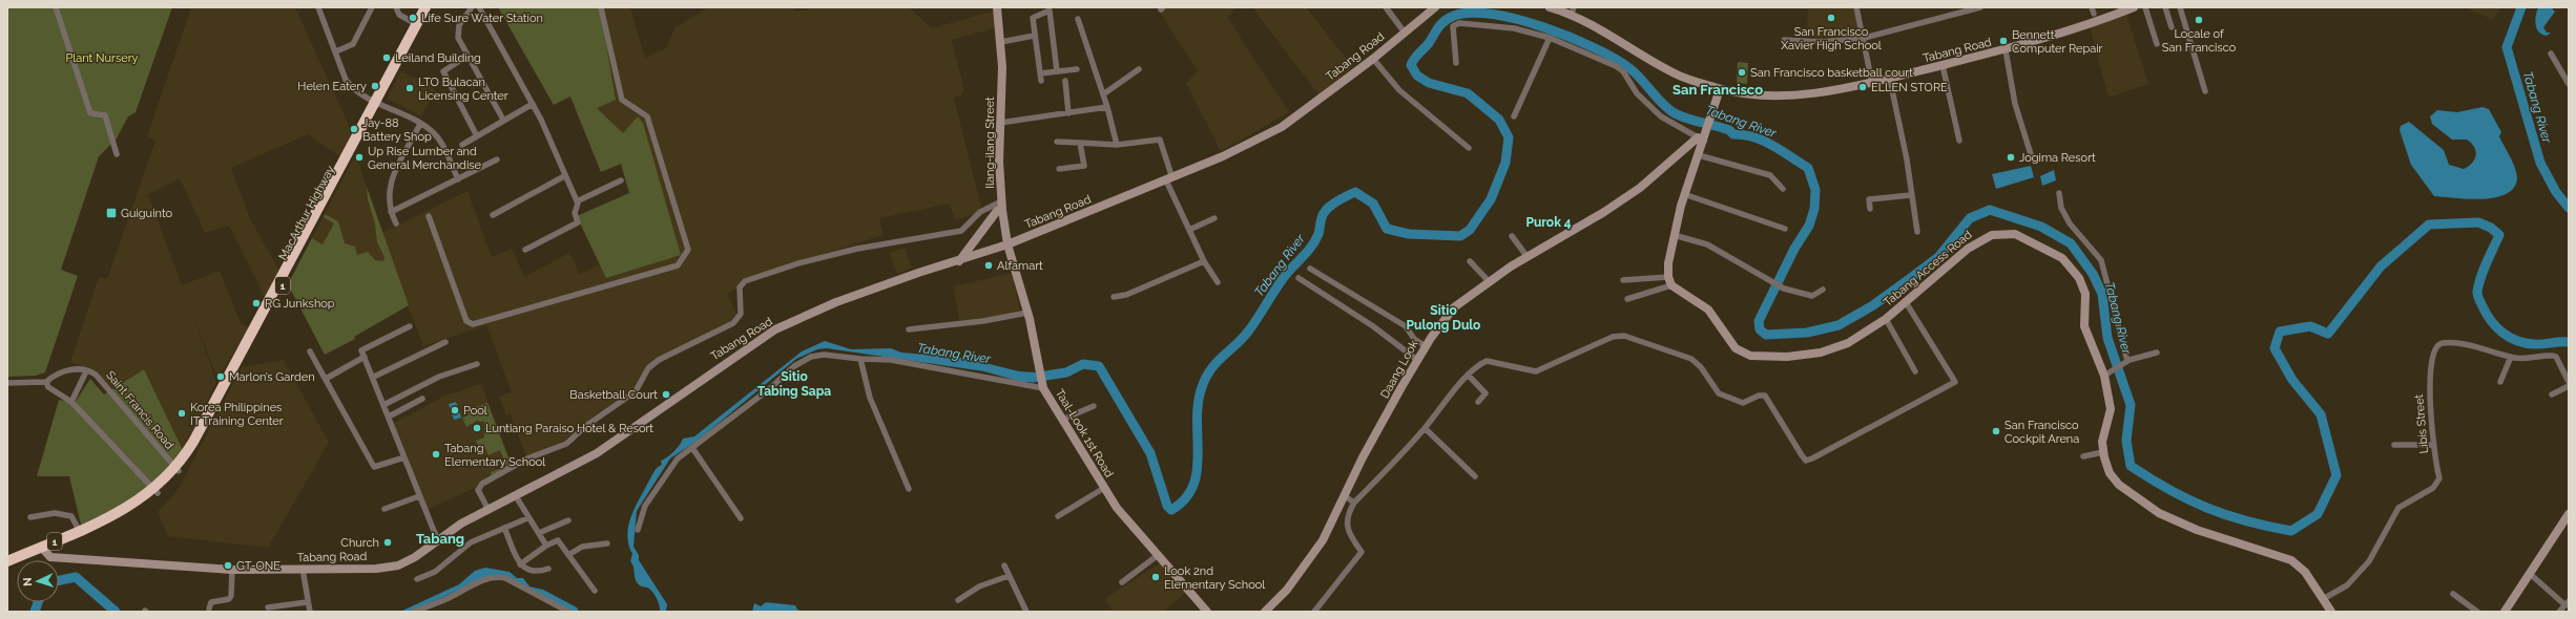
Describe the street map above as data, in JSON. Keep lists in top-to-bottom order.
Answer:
{
  "streets": {
    "highway": ["MacArthur Highway", "1"],
    "main road": [
      "Tabang Road",
      "Ilang-ilang Street",
      "Tabang Access Road",
      "Daang Look",
      "Taal-Look 1st Road"
    ],
    "street": ["Saint Francis Road", "Libis Street"]
  },
  "crossings": [
    ["Tabang Road", "MacArthur Highway"],
    ["Tabang Road", "Taal-Look 1st Road"],
    ["Ilang-ilang Street", "Taal-Look 1st Road"],
    ["MacArthur Highway", "Saint Francis Road"],
    ["Tabang Access Road", "Libis Street"]
  ],
  "districts": [
    "San Francisco",
    "Purok 4",
    "Sitio Pulong Dulo",
    "Sitio Tabing Sapa",
    "Tabang"
  ],
  "water": ["Tabang River"],
  "parks": ["Plant Nursery"],
  "places": {
    "other": [
      "Life Sure Water Station",
      "San Francisco Xavier High School",
      "Locale of San Francisco",
      "Bennett Computer Repair",
      "Leiland Building",
      "San Francisco basketball court",
      "Helen Eatery",
      "ELLEN STORE",
      "LTO Bulacan Licensing Center",
      "Jay-88 Battery Shop",
      "Up Rise Lumber and General Merchandise",
      "Jogima Resort",
      "Alfamart",
      "RG Junkshop",
      "Marlon’s Garden",
      "Basketball Court",
      "Pool",
      "Korea Philippines IT Training Center",
      "Luntiang Paraiso Hotel & Resort",
      "San Francisco Cockpit Arena",
      "Tabang Elementary School",
      "Church",
      "GT-ONE",
      "Look 2nd Elementary School"
    ],
    "transit": ["Guiguinto"]
  },
  "north": "left"
}
